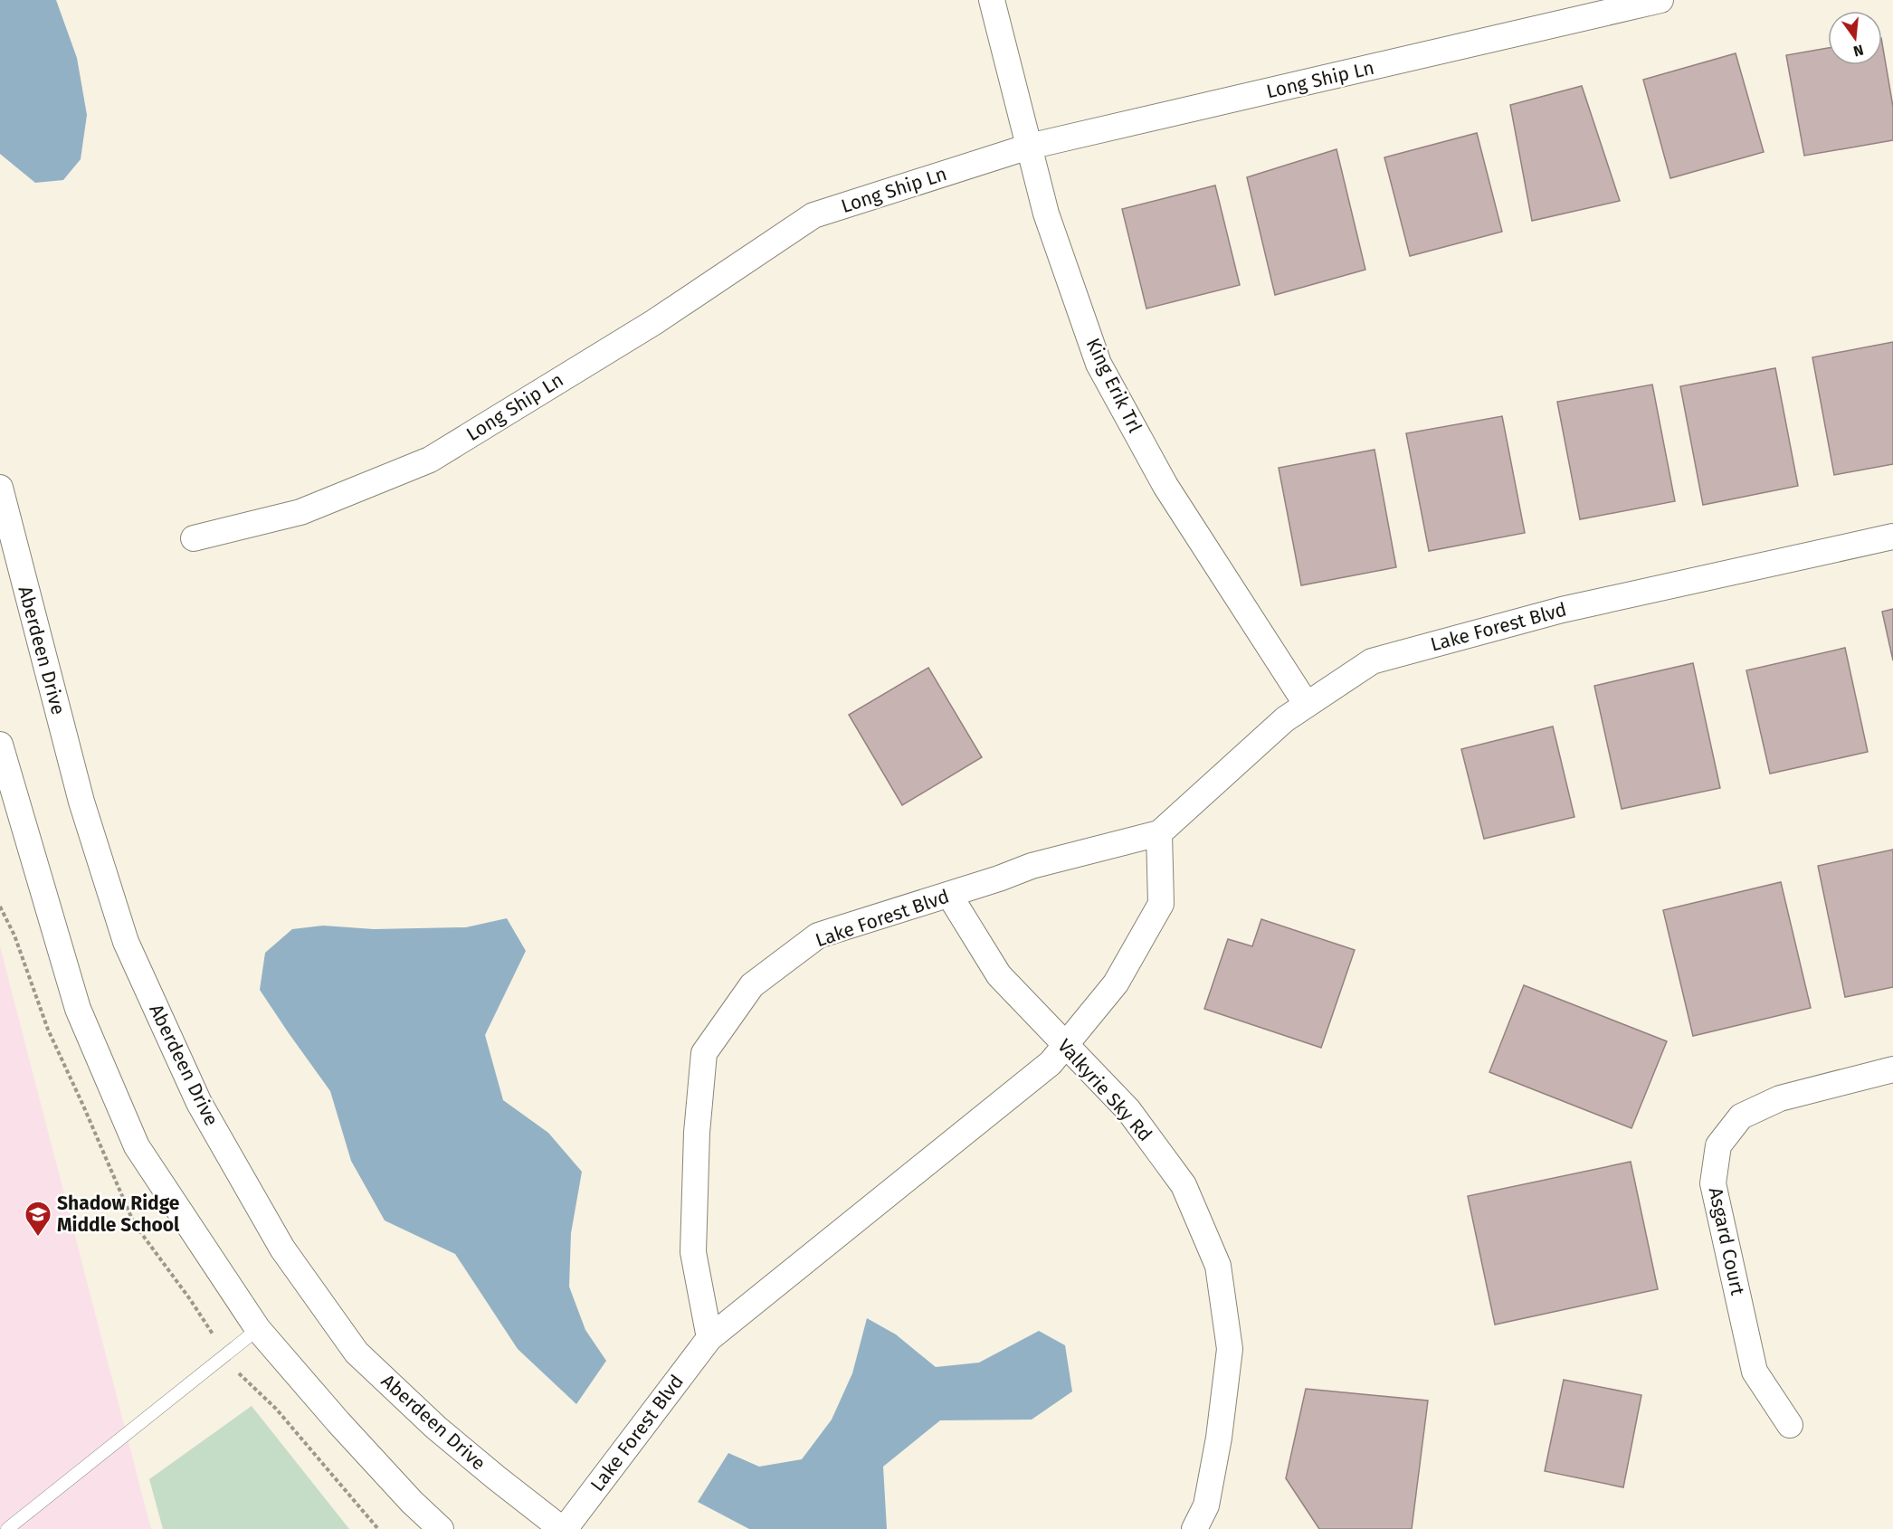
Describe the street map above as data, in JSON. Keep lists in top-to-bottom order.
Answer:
{
  "streets": {
    "street": [
      "Long Ship Ln",
      "King Erik Trl",
      "Lake Forest Blvd",
      "Aberdeen Drive",
      "Valkyrie Sky Rd",
      "Asgard Court"
    ]
  },
  "crossings": [
    ["Long Ship Ln", "King Erik Trl"],
    ["King Erik Trl", "Lake Forest Blvd"],
    ["Lake Forest Blvd", "Aberdeen Drive"],
    ["Lake Forest Blvd", "Valkyrie Sky Rd"]
  ],
  "places": {
    "school or university": ["Shadow Ridge Middle School"]
  },
  "north": "bottom"
}
